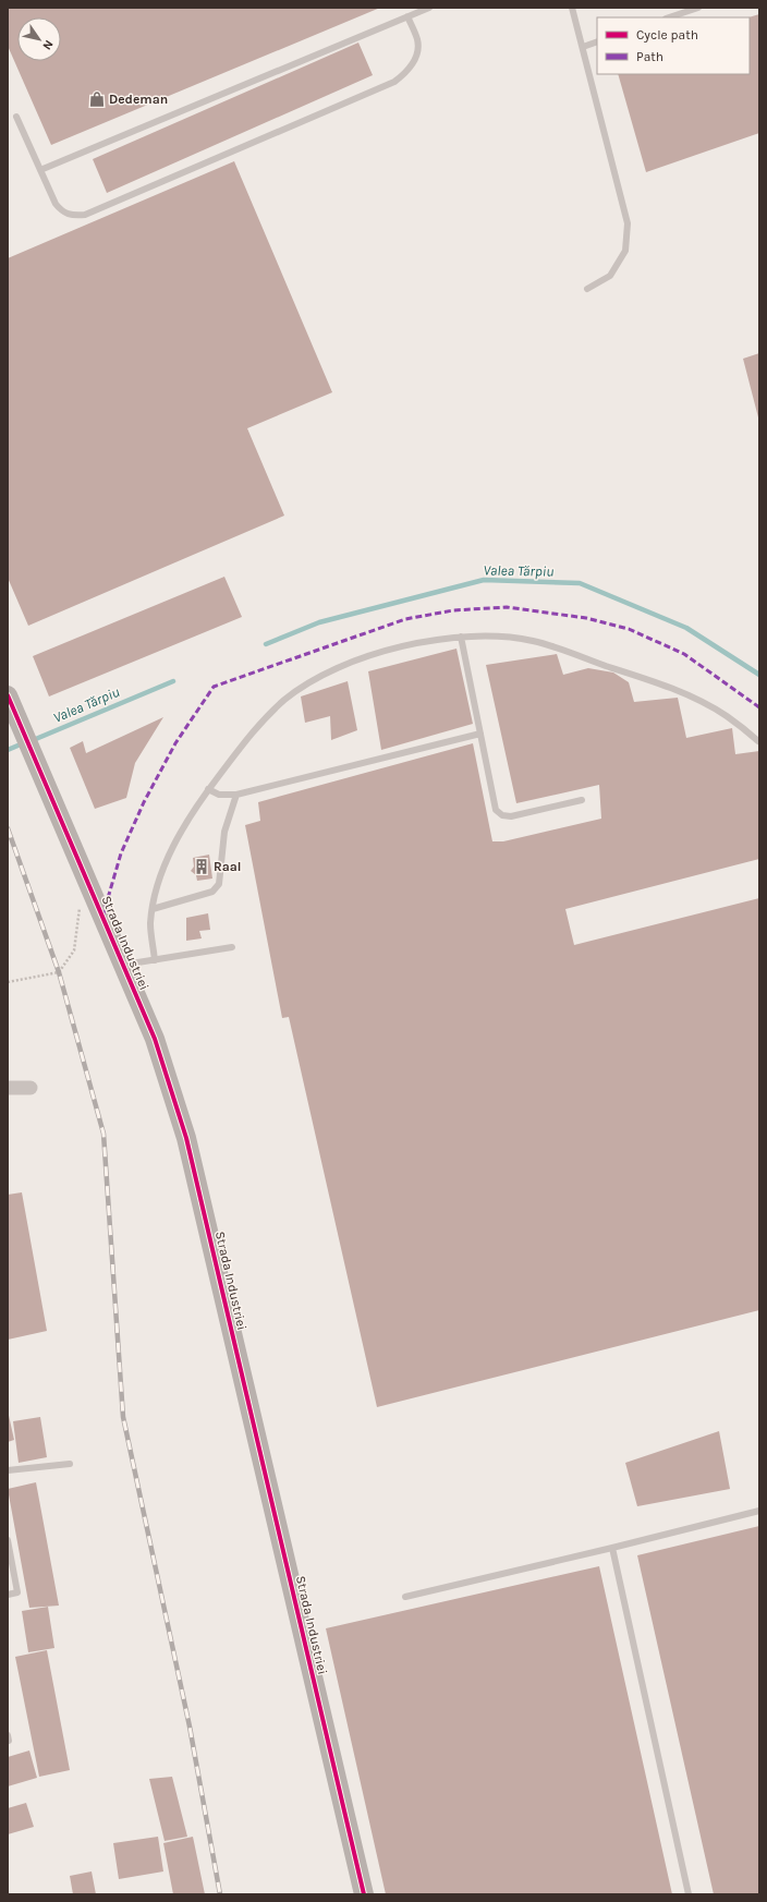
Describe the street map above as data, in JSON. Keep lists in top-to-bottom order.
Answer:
{
  "streets": {
    "street": ["Strada Industriei"]
  },
  "water": ["Valea Tărpiu"],
  "places": {
    "shop": ["Dedeman"],
    "building": ["Raal"]
  },
  "legend": ["Cycle path", "Path"],
  "north": "bottom right"
}
